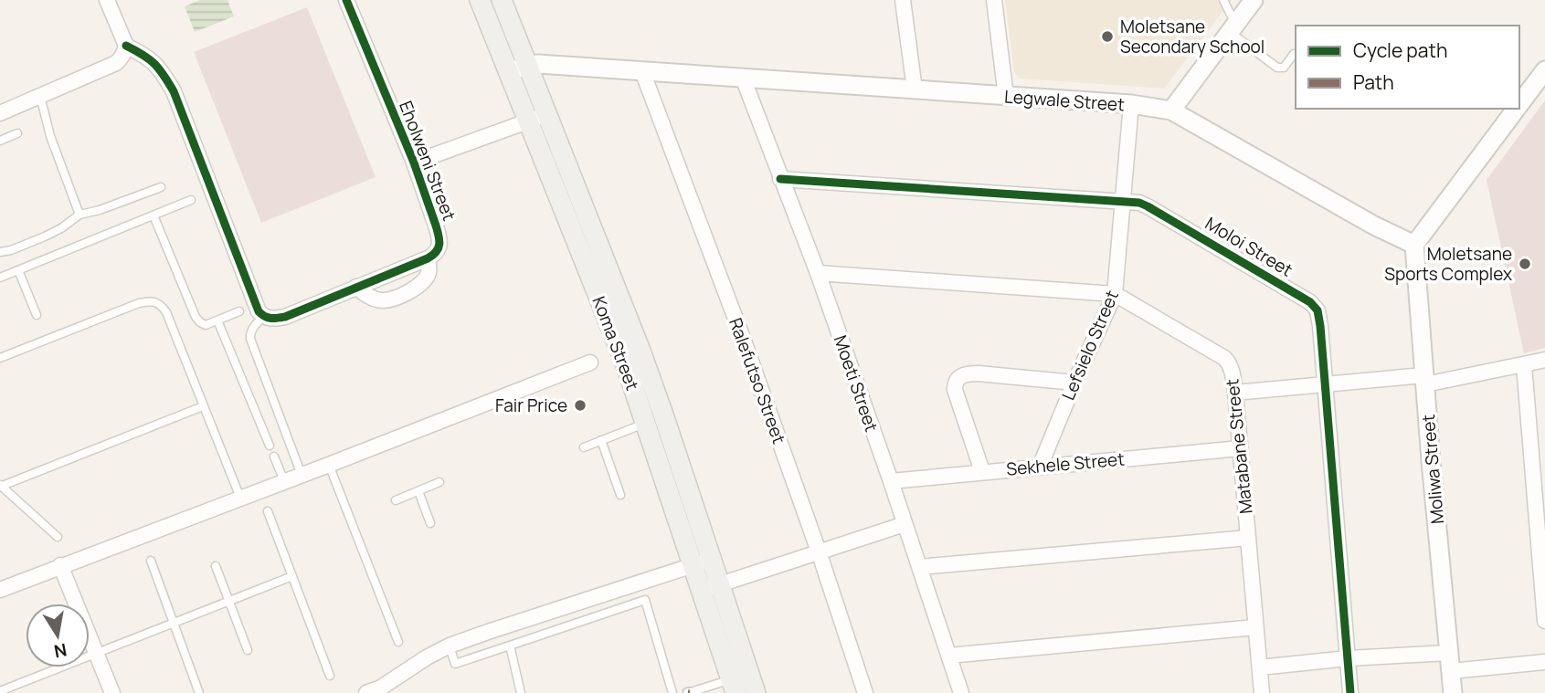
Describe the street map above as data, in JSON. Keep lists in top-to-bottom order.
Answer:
{
  "streets": {
    "main road": ["Koma Street"],
    "street": [
      "Legwale Street",
      "Eholweni Street",
      "Moloi Street",
      "Lefsielo Street",
      "Ralefutso Street",
      "Moeti Street",
      "Matabane Street",
      "Sekhele Street",
      "Moliwa Street"
    ]
  },
  "crossings": [
    ["Legwale Street", "Koma Street"],
    ["Legwale Street", "Lefsielo Street"],
    ["Legwale Street", "Ralefutso Street"],
    ["Legwale Street", "Moeti Street"],
    ["Legwale Street", "Moliwa Street"],
    ["Moloi Street", "Lefsielo Street"],
    ["Moloi Street", "Moeti Street"],
    ["Lefsielo Street", "Matabane Street"],
    ["Lefsielo Street", "Sekhele Street"],
    ["Moeti Street", "Matabane Street"],
    ["Moeti Street", "Sekhele Street"],
    ["Matabane Street", "Sekhele Street"]
  ],
  "places": ["Moletsane Secondary School", "Moletsane Sports Complex", "Fair Price"],
  "legend": ["Cycle path", "Path"],
  "north": "bottom"
}
